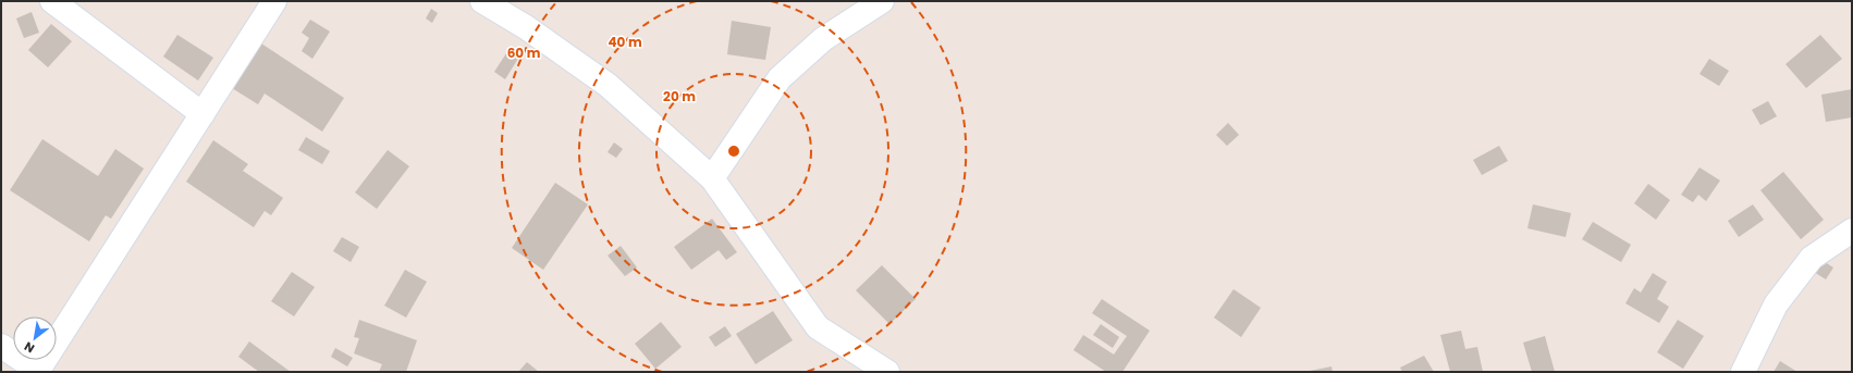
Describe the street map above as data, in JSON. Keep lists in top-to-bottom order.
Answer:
{
  "north": "bottom left",
  "rings": ["40 m", "60 m", "20 m"]
}
